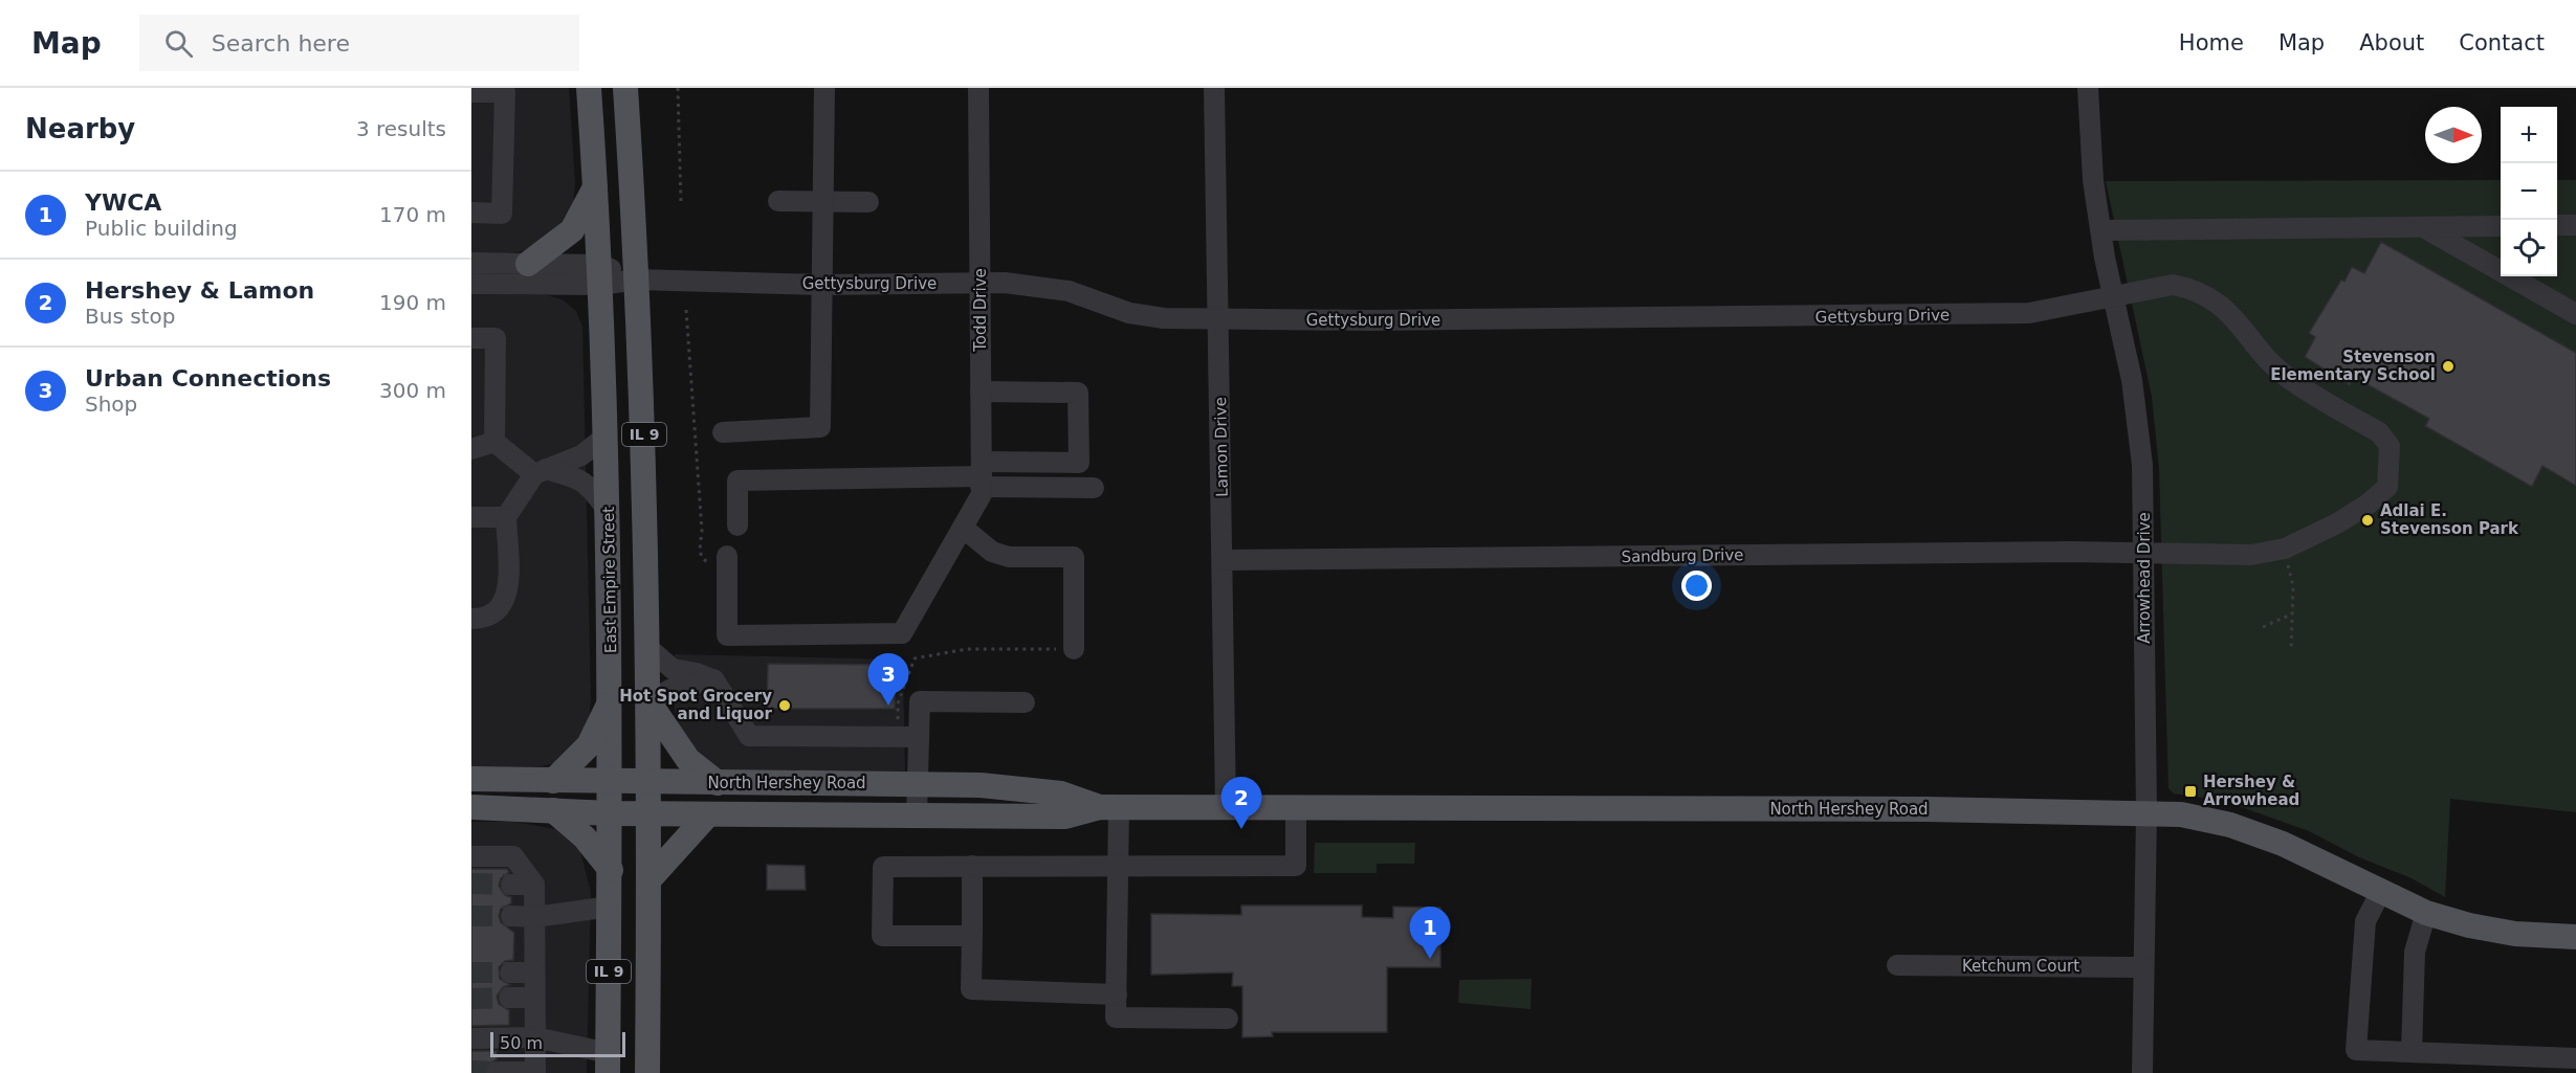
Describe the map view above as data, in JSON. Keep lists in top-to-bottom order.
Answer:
{
  "streets": {
    "main road": ["IL 9", "East Empire Street", "North Hershey Road"],
    "street": [
      "Gettysburg Drive",
      "Todd Drive",
      "Lamon Drive",
      "Sandburg Drive",
      "Arrowhead Drive",
      "Ketchum Court"
    ]
  },
  "crossings": [
    ["Gettysburg Drive", "Todd Drive"],
    ["Gettysburg Drive", "IL 9"],
    ["Gettysburg Drive", "Lamon Drive"],
    ["Gettysburg Drive", "Sandburg Drive"],
    ["Gettysburg Drive", "Arrowhead Drive"],
    ["Gettysburg Drive", "East Empire Street"],
    ["IL 9", "North Hershey Road"],
    ["Lamon Drive", "Sandburg Drive"],
    ["Lamon Drive", "North Hershey Road"],
    ["Sandburg Drive", "Arrowhead Drive"],
    ["Arrowhead Drive", "North Hershey Road"],
    ["Arrowhead Drive", "Ketchum Court"],
    ["East Empire Street", "North Hershey Road"]
  ],
  "places": {
    "other": ["Stevenson Elementary School", "Adlai E. Stevenson Park", "Hot Spot Grocery and Liquor"],
    "transit": ["Hershey & Arrowhead"]
  },
  "scale_bar": "50 m",
  "north": "right",
  "page": {
    "header": "Map",
    "search": "Search here",
    "nav": [
      "Home",
      "Map",
      "About",
      "Contact"
    ],
    "heading": ["Nearby", "3 results"],
    "map_buttons": ["+", "−"],
    "list": [
      {
        "mark": "1",
        "name": "YWCA",
        "note": "Public building",
        "value": "170 m"
      },
      {
        "mark": "2",
        "name": "Hershey & Lamon",
        "note": "Bus stop",
        "value": "190 m"
      },
      {
        "mark": "3",
        "name": "Urban Connections",
        "note": "Shop",
        "value": "300 m"
      }
    ],
    "pins": ["3", "2", "1"],
    "scale": "50 m"
  }
}
